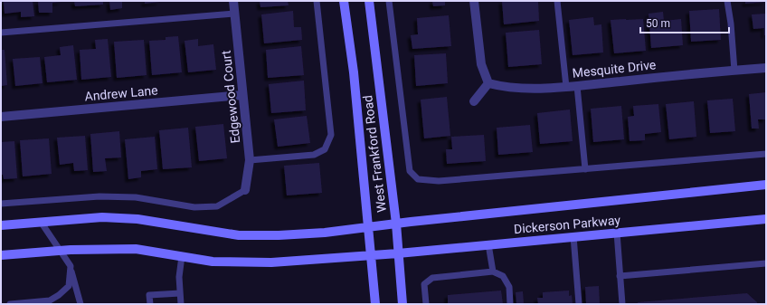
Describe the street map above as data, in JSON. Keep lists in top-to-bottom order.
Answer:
{
  "streets": {
    "main road": ["West Frankford Road", "Dickerson Parkway"],
    "street": ["Mesquite Drive", "Andrew Lane", "Edgewood Court"]
  },
  "crossings": [
    ["Andrew Lane", "Edgewood Court"],
    ["West Frankford Road", "Dickerson Parkway"]
  ],
  "scale_bar": "50 m"
}
